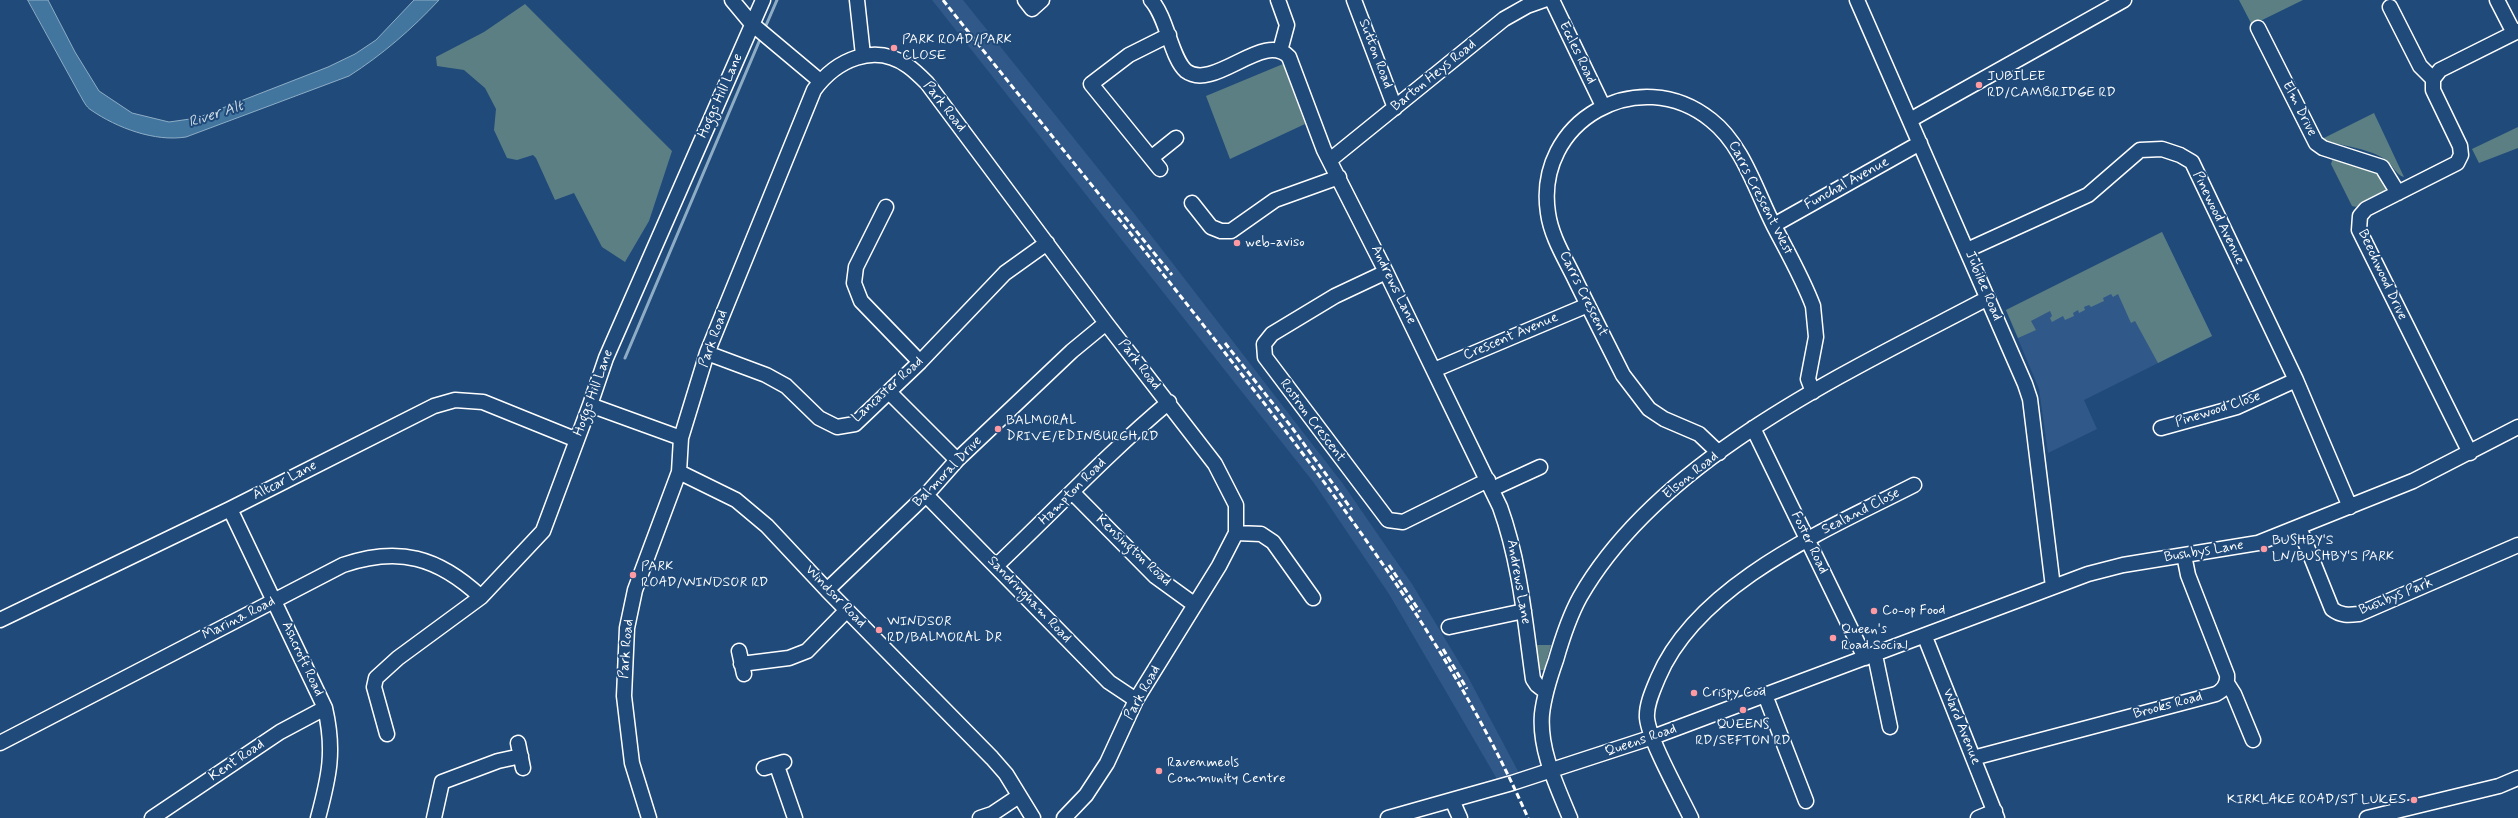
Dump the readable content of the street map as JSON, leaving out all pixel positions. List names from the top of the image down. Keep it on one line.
{"streets":{"street":["Eccles Road","Sutton Road","Barton Heys Road","Hoggs Hill Lane","Park Road","Elm Drive","Funchal Avenue","Carrs Crescent West","Pinewood Avenue","Beechwood Drive","Andrews Lane","Jubilee Road","Carrs Crescent","Crescent Avenue","Lancaster Road","Pinewood Close","Rostron Crescent","Balmoral Drive","Elson Road","Altcar Lane","Hampton Road","Sealand Close","Foster Road","Kensington Road","Bushbys Lane","Windsor Road","Bushbys Park","Sandringham Road","Marina Road","Ashcroft Road","Brooks Road","Ward Avenue","Queens Road","Kent Road"]},"crossings":[["Eccles Road","Carrs Crescent West"],["Eccles Road","Carrs Crescent"],["Sutton Road","Barton Heys Road"],["Barton Heys Road","Andrews Lane"],["Hoggs Hill Lane","Altcar Lane"],["Hoggs Hill Lane","Marina Road"],["Park Road","Lancaster Road"],["Park Road","Balmoral Drive"],["Park Road","Hampton Road"],["Park Road","Kensington Road"],["Park Road","Windsor Road"],["Park Road","Sandringham Road"],["Elm Drive","Beechwood Drive"],["Funchal Avenue","Carrs Crescent West"],["Funchal Avenue","Jubilee Road"],["Carrs Crescent West","Carrs Crescent"],["Carrs Crescent West","Elson Road"],["Pinewood Avenue","Jubilee Road"],["Pinewood Avenue","Pinewood Close"],["Pinewood Avenue","Bushbys Lane"],["Beechwood Drive","Bushbys Lane"],["Andrews Lane","Crescent Avenue"],["Andrews Lane","Rostron Crescent"],["Andrews Lane","Elson Road"],["Jubilee Road","Elson Road"],["Jubilee Road","Bushbys Lane"],["Carrs Crescent","Crescent Avenue"],["Carrs Crescent","Elson Road"],["Balmoral Drive","Windsor Road"],["Balmoral Drive","Sandringham Road"],["Elson Road","Foster Road"],["Elson Road","Queens Road"],["Altcar Lane","Ashcroft Road"],["Hampton Road","Kensington Road"],["Hampton Road","Sandringham Road"],["Sealand Close","Foster Road"],["Sealand Close","Queens Road"],["Foster Road","Queens Road"],["Bushbys Lane","Bushbys Park"],["Bushbys Lane","Ward Avenue"],["Bushbys Lane","Queens Road"],["Marina Road","Ashcroft Road"],["Ashcroft Road","Kent Road"],["Brooks Road","Ward Avenue"],["Ward Avenue","Queens Road"]],"water":["River Alt"],"places":["PARK ROAD/PARK CLOSE","JUBILEE RD/CAMBRIDGE RD","web-aviso","BALMORAL DRIVE/EDINBURGH RD","BUSHBY'S LN/BUSHBY'S PARK","PARK ROAD/WINDSOR RD","Co-op Food","WINDSOR RD/BALMORAL DR","Queen's Road Social","Crispy Cod","QUEENS RD/SEFTON RD","Ravenmeols Community Centre","KIRKLAKE ROAD/ST LUKES"]}
